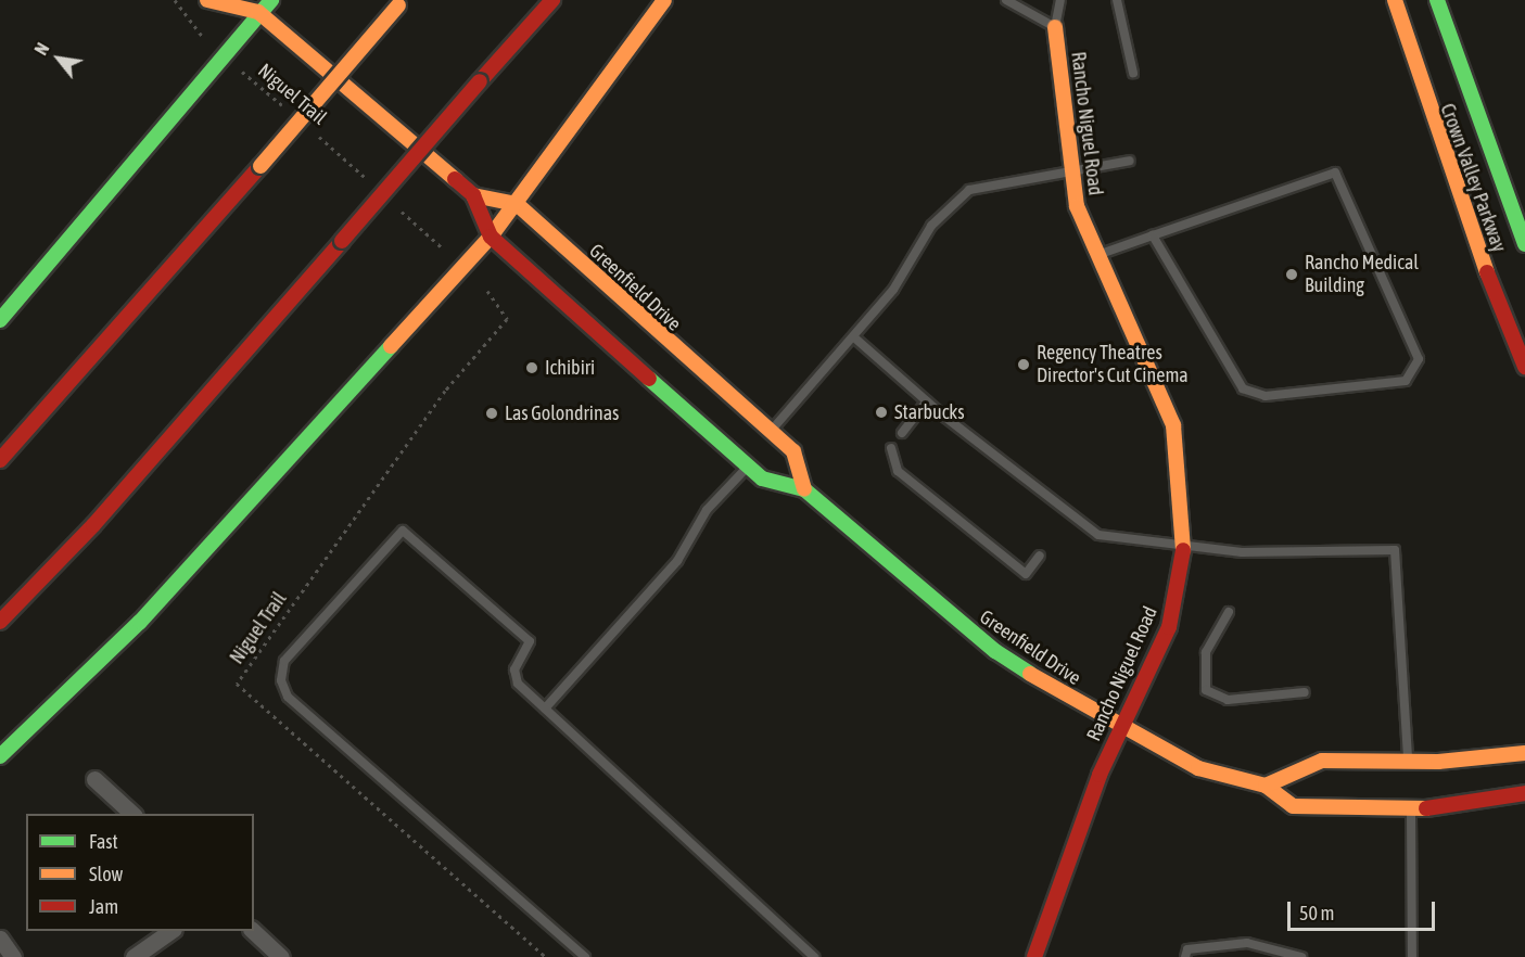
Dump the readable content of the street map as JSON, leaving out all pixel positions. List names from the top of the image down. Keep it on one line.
{"streets":{"main road":["Rancho Niguel Road","Crown Valley Parkway","Greenfield Drive"],"path":["Niguel Trail"]},"crossings":[["Rancho Niguel Road","Greenfield Drive"]],"places":["Rancho Medical Building","Regency Theatres Director's Cut Cinema","Ichibiri","Starbucks","Las Golondrinas"],"legend":["Fast","Slow","Jam"],"scale_bar":"50 m","north":"top left"}
